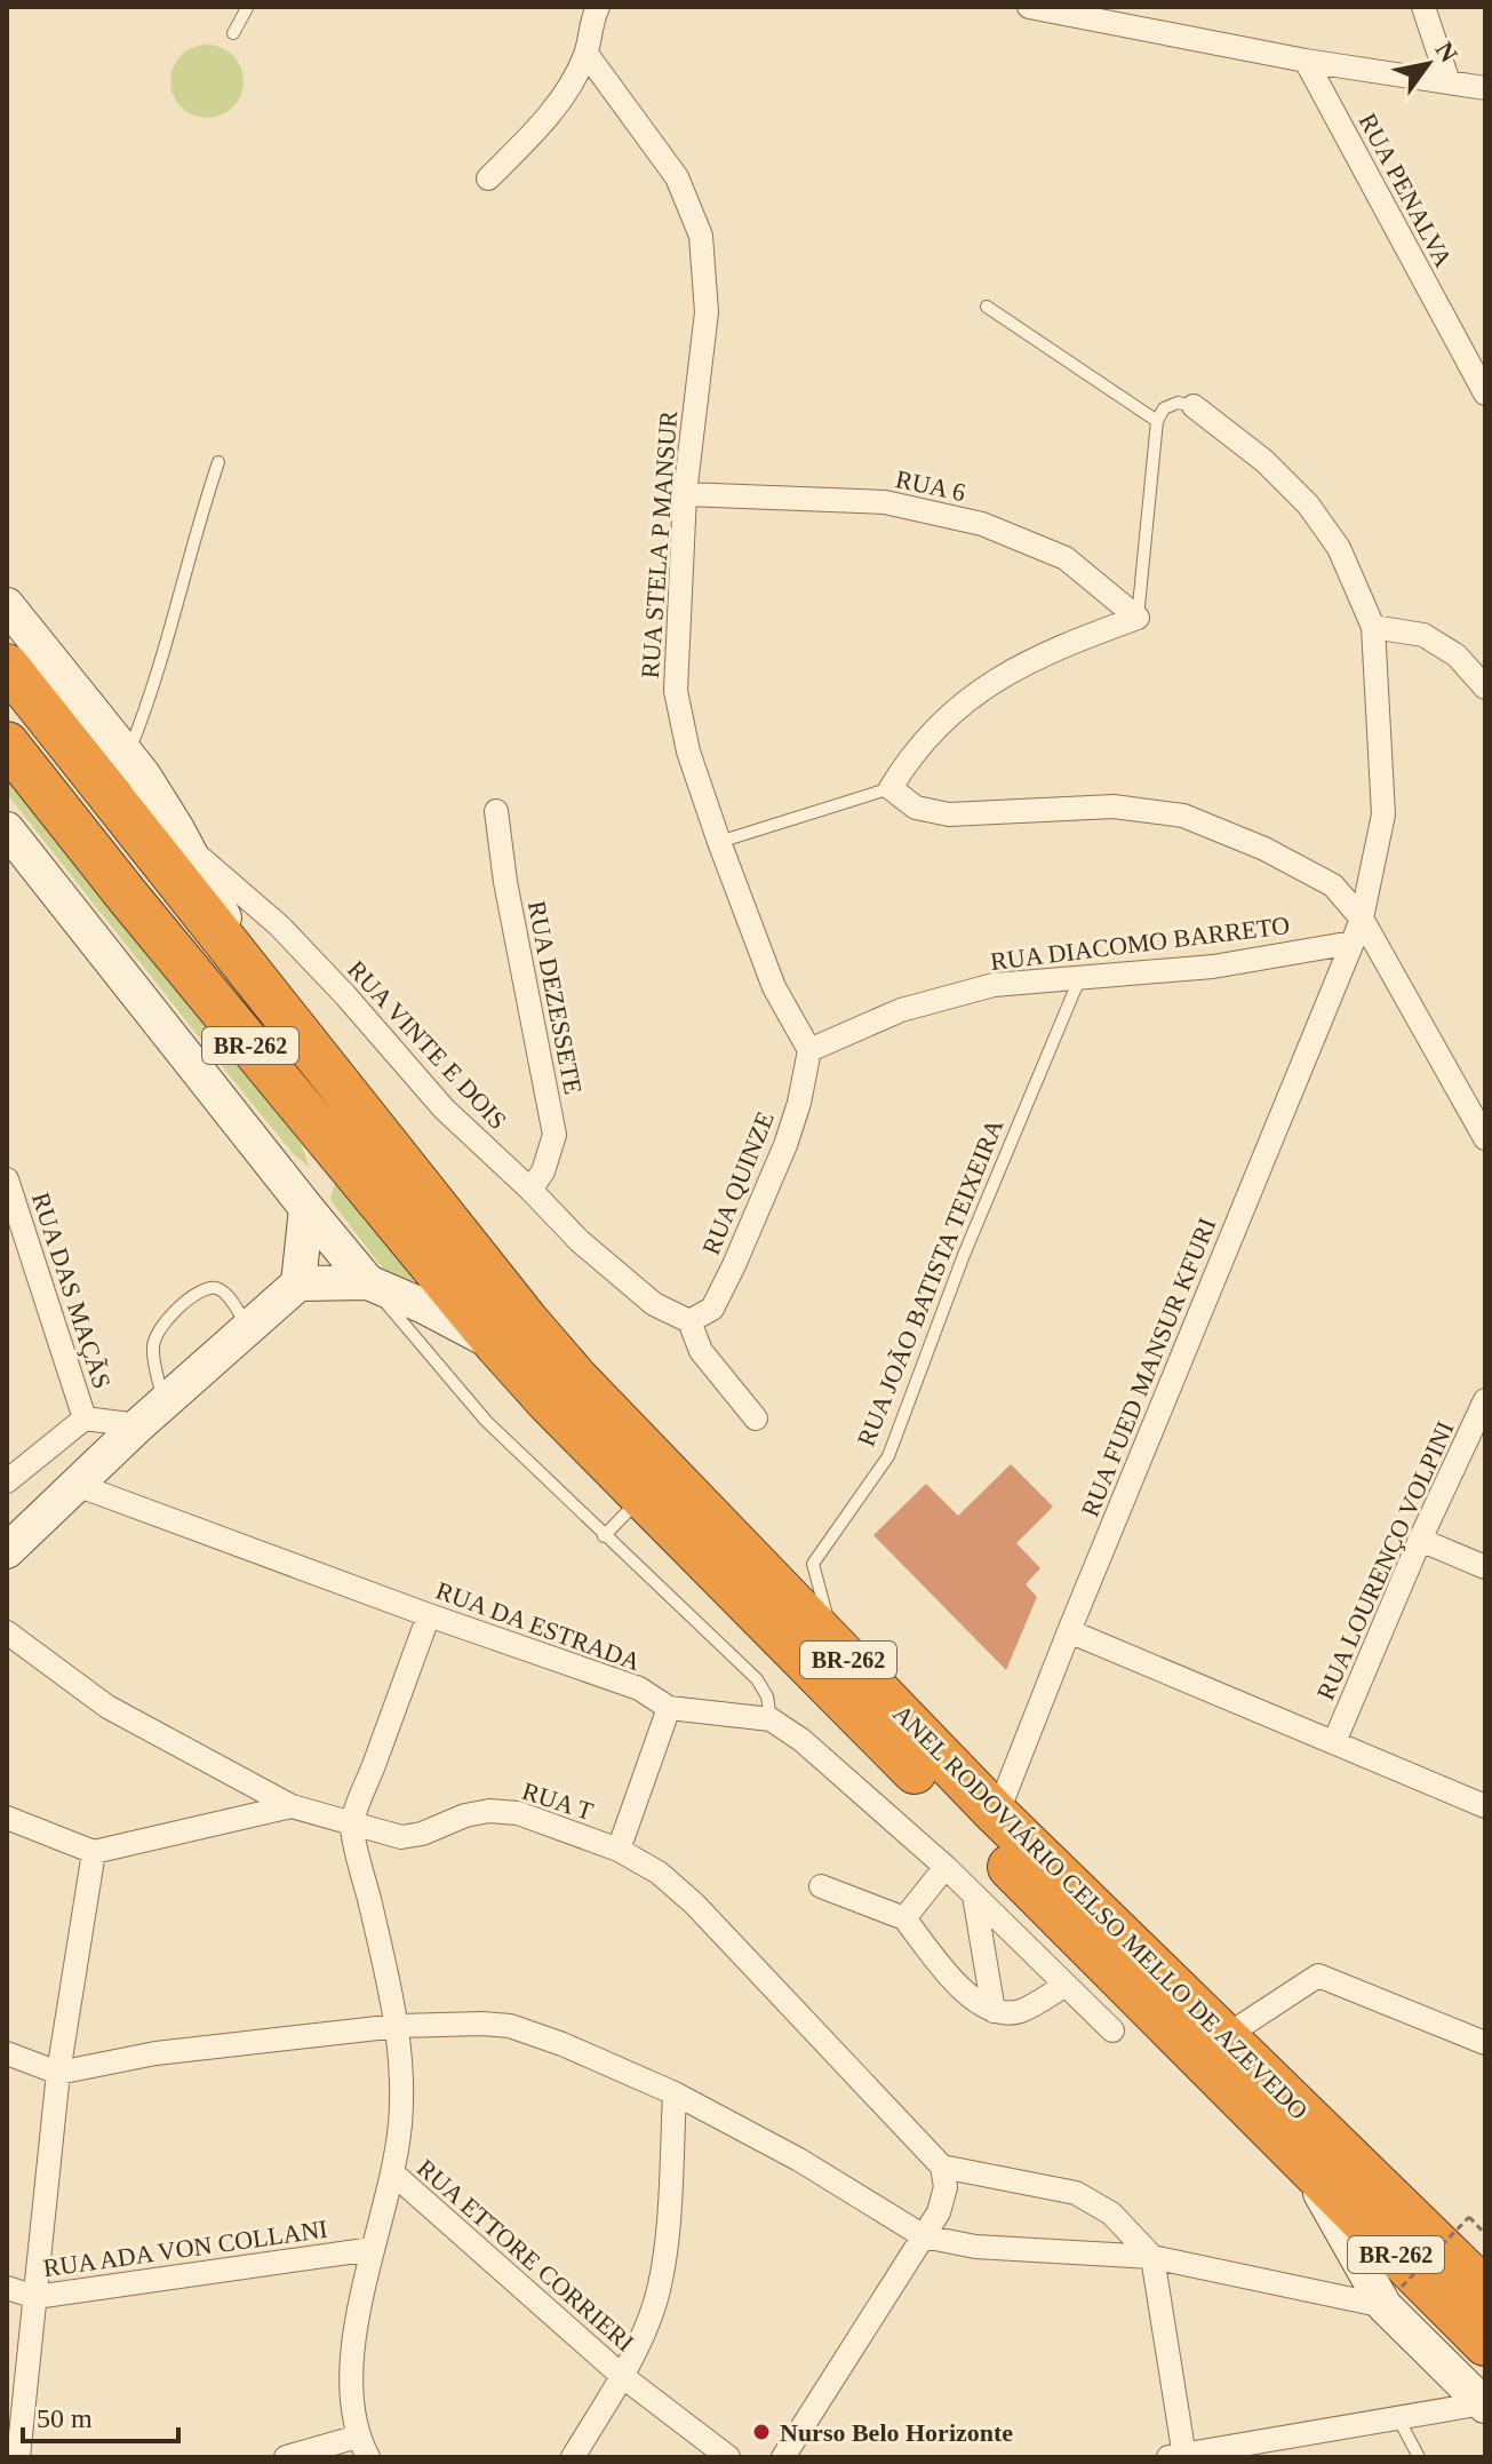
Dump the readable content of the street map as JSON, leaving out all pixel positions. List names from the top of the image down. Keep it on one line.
{"streets":{"highway":["BR-262","ANEL RODOVIÁRIO CELSO MELLO DE AZEVEDO"],"street":["RUA PENALVA","RUA 6","RUA STELA P MANSUR","RUA DIACOMO BARRETO","RUA DEZESSETE","RUA VINTE E DOIS","RUA QUINZE","RUA DAS MAÇÃS","RUA FUED MANSUR KFURI","RUA LOURENÇO VOLPINI","RUA DA ESTRADA","RUA T","RUA ADA VON COLLANI","RUA ETTORE CORRIERI"],"lane":["RUA JOÃO BATISTA TEIXEIRA"]},"crossings":[["RUA 6","RUA STELA P MANSUR"],["RUA STELA P MANSUR","RUA DIACOMO BARRETO"],["RUA STELA P MANSUR","RUA QUINZE"],["RUA DIACOMO BARRETO","RUA QUINZE"],["RUA DIACOMO BARRETO","RUA JOÃO BATISTA TEIXEIRA"],["RUA DIACOMO BARRETO","RUA FUED MANSUR KFURI"],["RUA DEZESSETE","RUA VINTE E DOIS"],["RUA VINTE E DOIS","RUA QUINZE"],["RUA VINTE E DOIS","ANEL RODOVIÁRIO CELSO MELLO DE AZEVEDO"],["RUA JOÃO BATISTA TEIXEIRA","ANEL RODOVIÁRIO CELSO MELLO DE AZEVEDO"],["RUA FUED MANSUR KFURI","ANEL RODOVIÁRIO CELSO MELLO DE AZEVEDO"]],"places":["Nurso Belo Horizonte"],"scale_bar":"50 m","north":"top right"}
